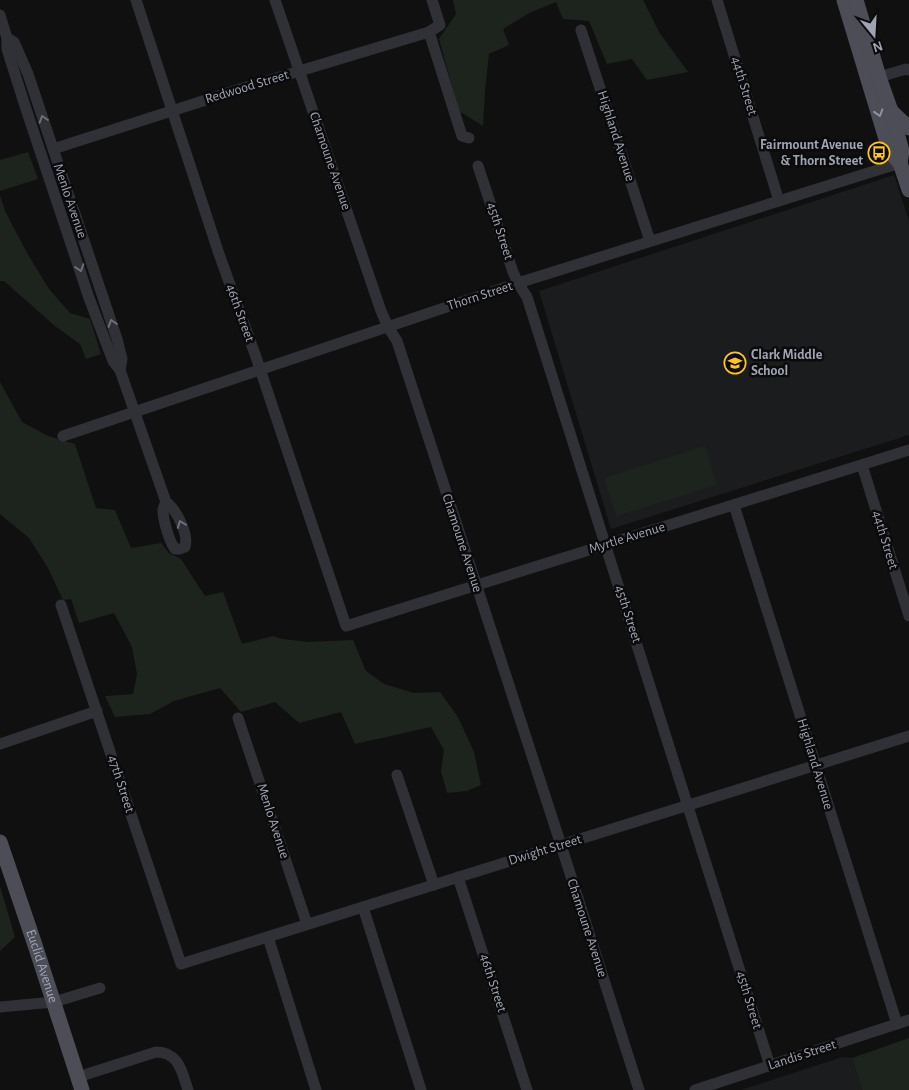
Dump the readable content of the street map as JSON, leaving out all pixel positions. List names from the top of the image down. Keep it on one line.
{"streets":{"main road":["Euclid Avenue"],"street":["44th Street","Redwood Street","Highland Avenue","Chamoune Avenue","Menlo Avenue","45th Street","Thorn Street","46th Street","Myrtle Avenue","47th Street","Dwight Street","Landis Street"]},"crossings":[["44th Street","Thorn Street"],["44th Street","Myrtle Avenue"],["Redwood Street","Chamoune Avenue"],["Redwood Street","Menlo Avenue"],["Redwood Street","46th Street"],["Highland Avenue","Thorn Street"],["Highland Avenue","Myrtle Avenue"],["Highland Avenue","Dwight Street"],["Highland Avenue","Landis Street"],["Chamoune Avenue","Thorn Street"],["Chamoune Avenue","Myrtle Avenue"],["Chamoune Avenue","Dwight Street"],["Menlo Avenue","Thorn Street"],["Menlo Avenue","Dwight Street"],["45th Street","Thorn Street"],["45th Street","Myrtle Avenue"],["45th Street","Dwight Street"],["45th Street","Landis Street"],["Thorn Street","46th Street"],["46th Street","Myrtle Avenue"],["46th Street","Dwight Street"],["47th Street","Dwight Street"]],"places":{"bus stop":["Fairmount Avenue & Thorn Street"],"school or university":["Clark Middle School"]},"north":"bottom"}
